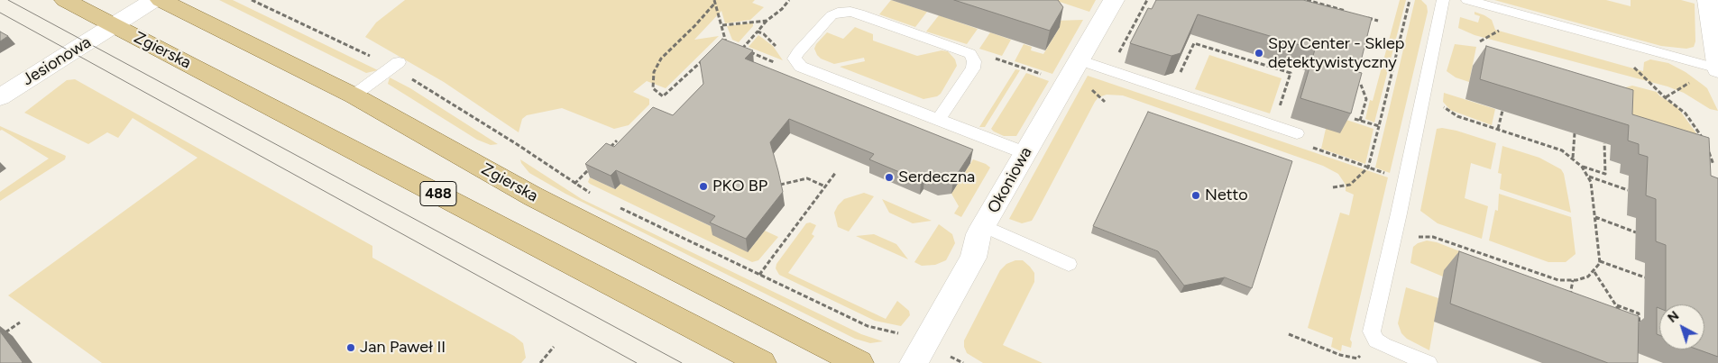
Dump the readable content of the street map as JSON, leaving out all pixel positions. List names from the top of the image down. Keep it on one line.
{"streets":{"main road":["Zgierska","488"],"street":["Jesionowa","Okoniowa"]},"crossings":[["Zgierska","Jesionowa"]],"places":["Spy Center - Sklep detektywistyczny","Serdeczna","PKO BP","Netto","Jan Paweł II"],"north":"top left"}
